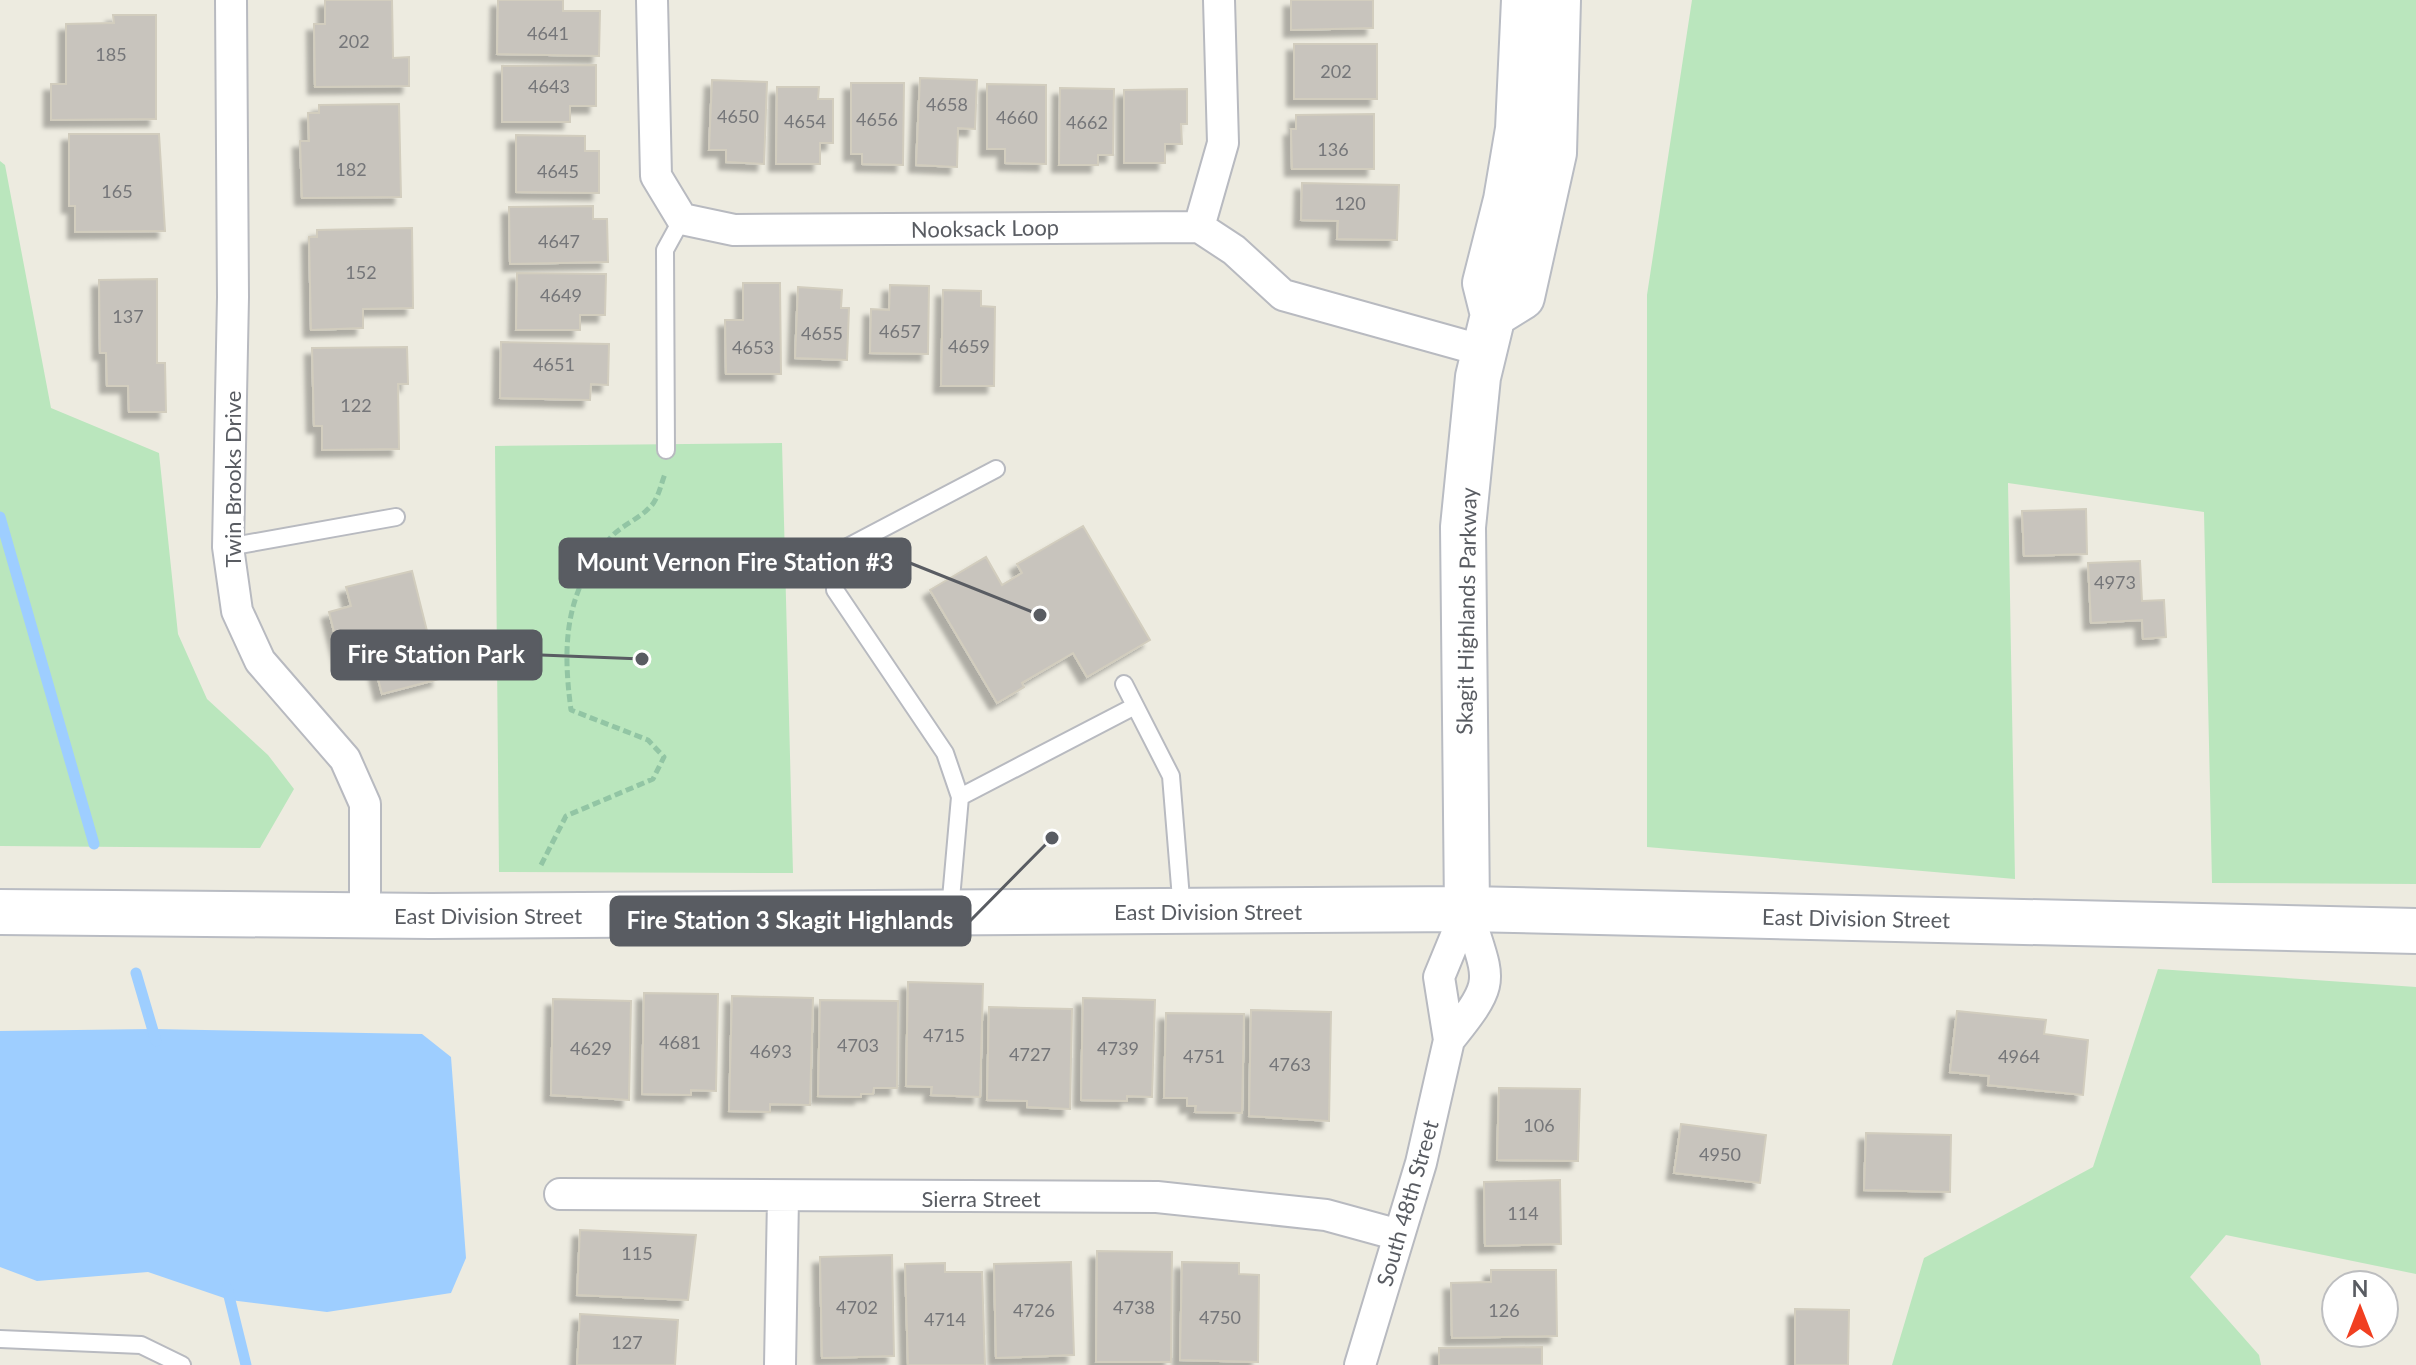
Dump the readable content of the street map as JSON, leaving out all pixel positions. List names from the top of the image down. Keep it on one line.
{"streets":{"street":["Nooksack Loop","Twin Brooks Drive","Skagit Highlands Parkway","East Division Street","Sierra Street","South 48th Street"]},"crossings":[["Twin Brooks Drive","East Division Street"],["Skagit Highlands Parkway","East Division Street"],["Skagit Highlands Parkway","South 48th Street"],["East Division Street","South 48th Street"],["Sierra Street","South 48th Street"]],"places":["Mount Vernon Fire Station #3","Fire Station Park","Fire Station 3 Skagit Highlands"],"house_numbers":["4641","202","185","202","4643","4658","4650","4660","4656","4654","4662","136","182","4645","165","120","4647","152","4649","137","4657","4655","4659","4653","4651","122","4973","4715","4681","4703","4629","4739","4693","4727","4751","4964","4763","106","4950","114","115","4702","4738","4726","126","4750","4714","127"],"north":"top"}
